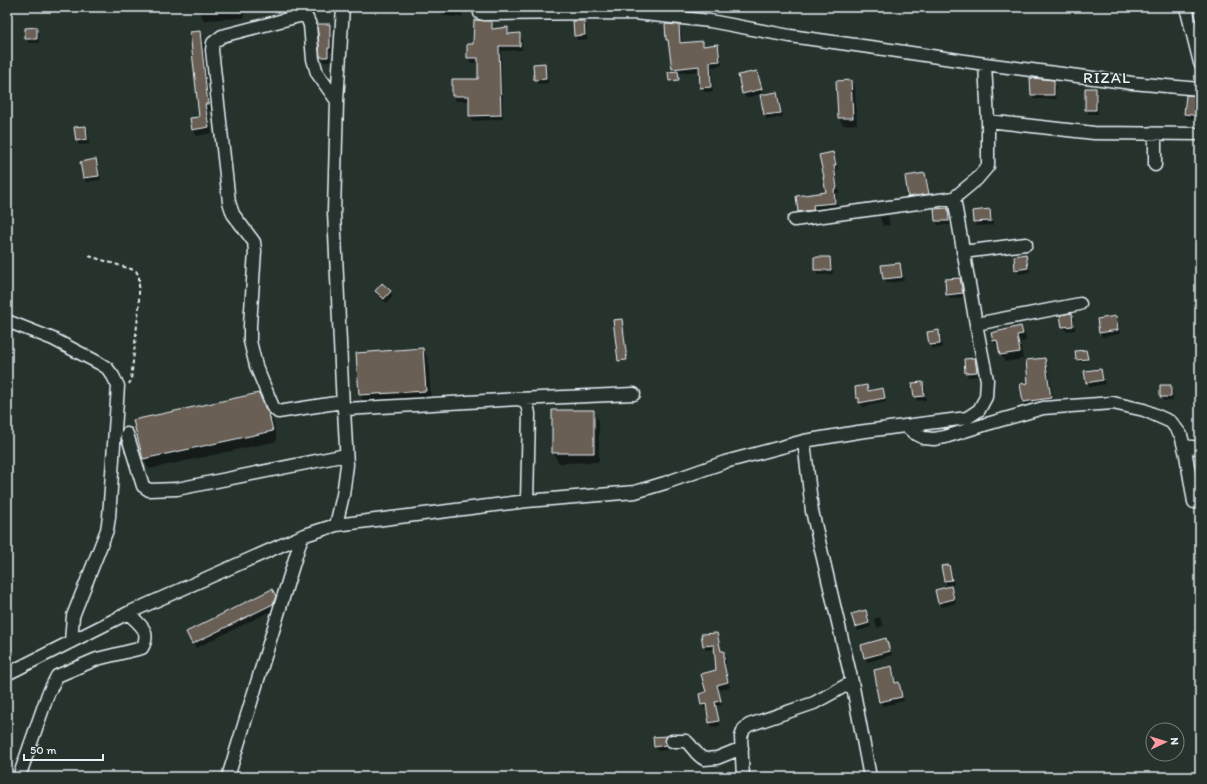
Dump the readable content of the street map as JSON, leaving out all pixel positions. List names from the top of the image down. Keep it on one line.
{"districts":["RIZAL"],"scale_bar":"50 m","north":"right"}
